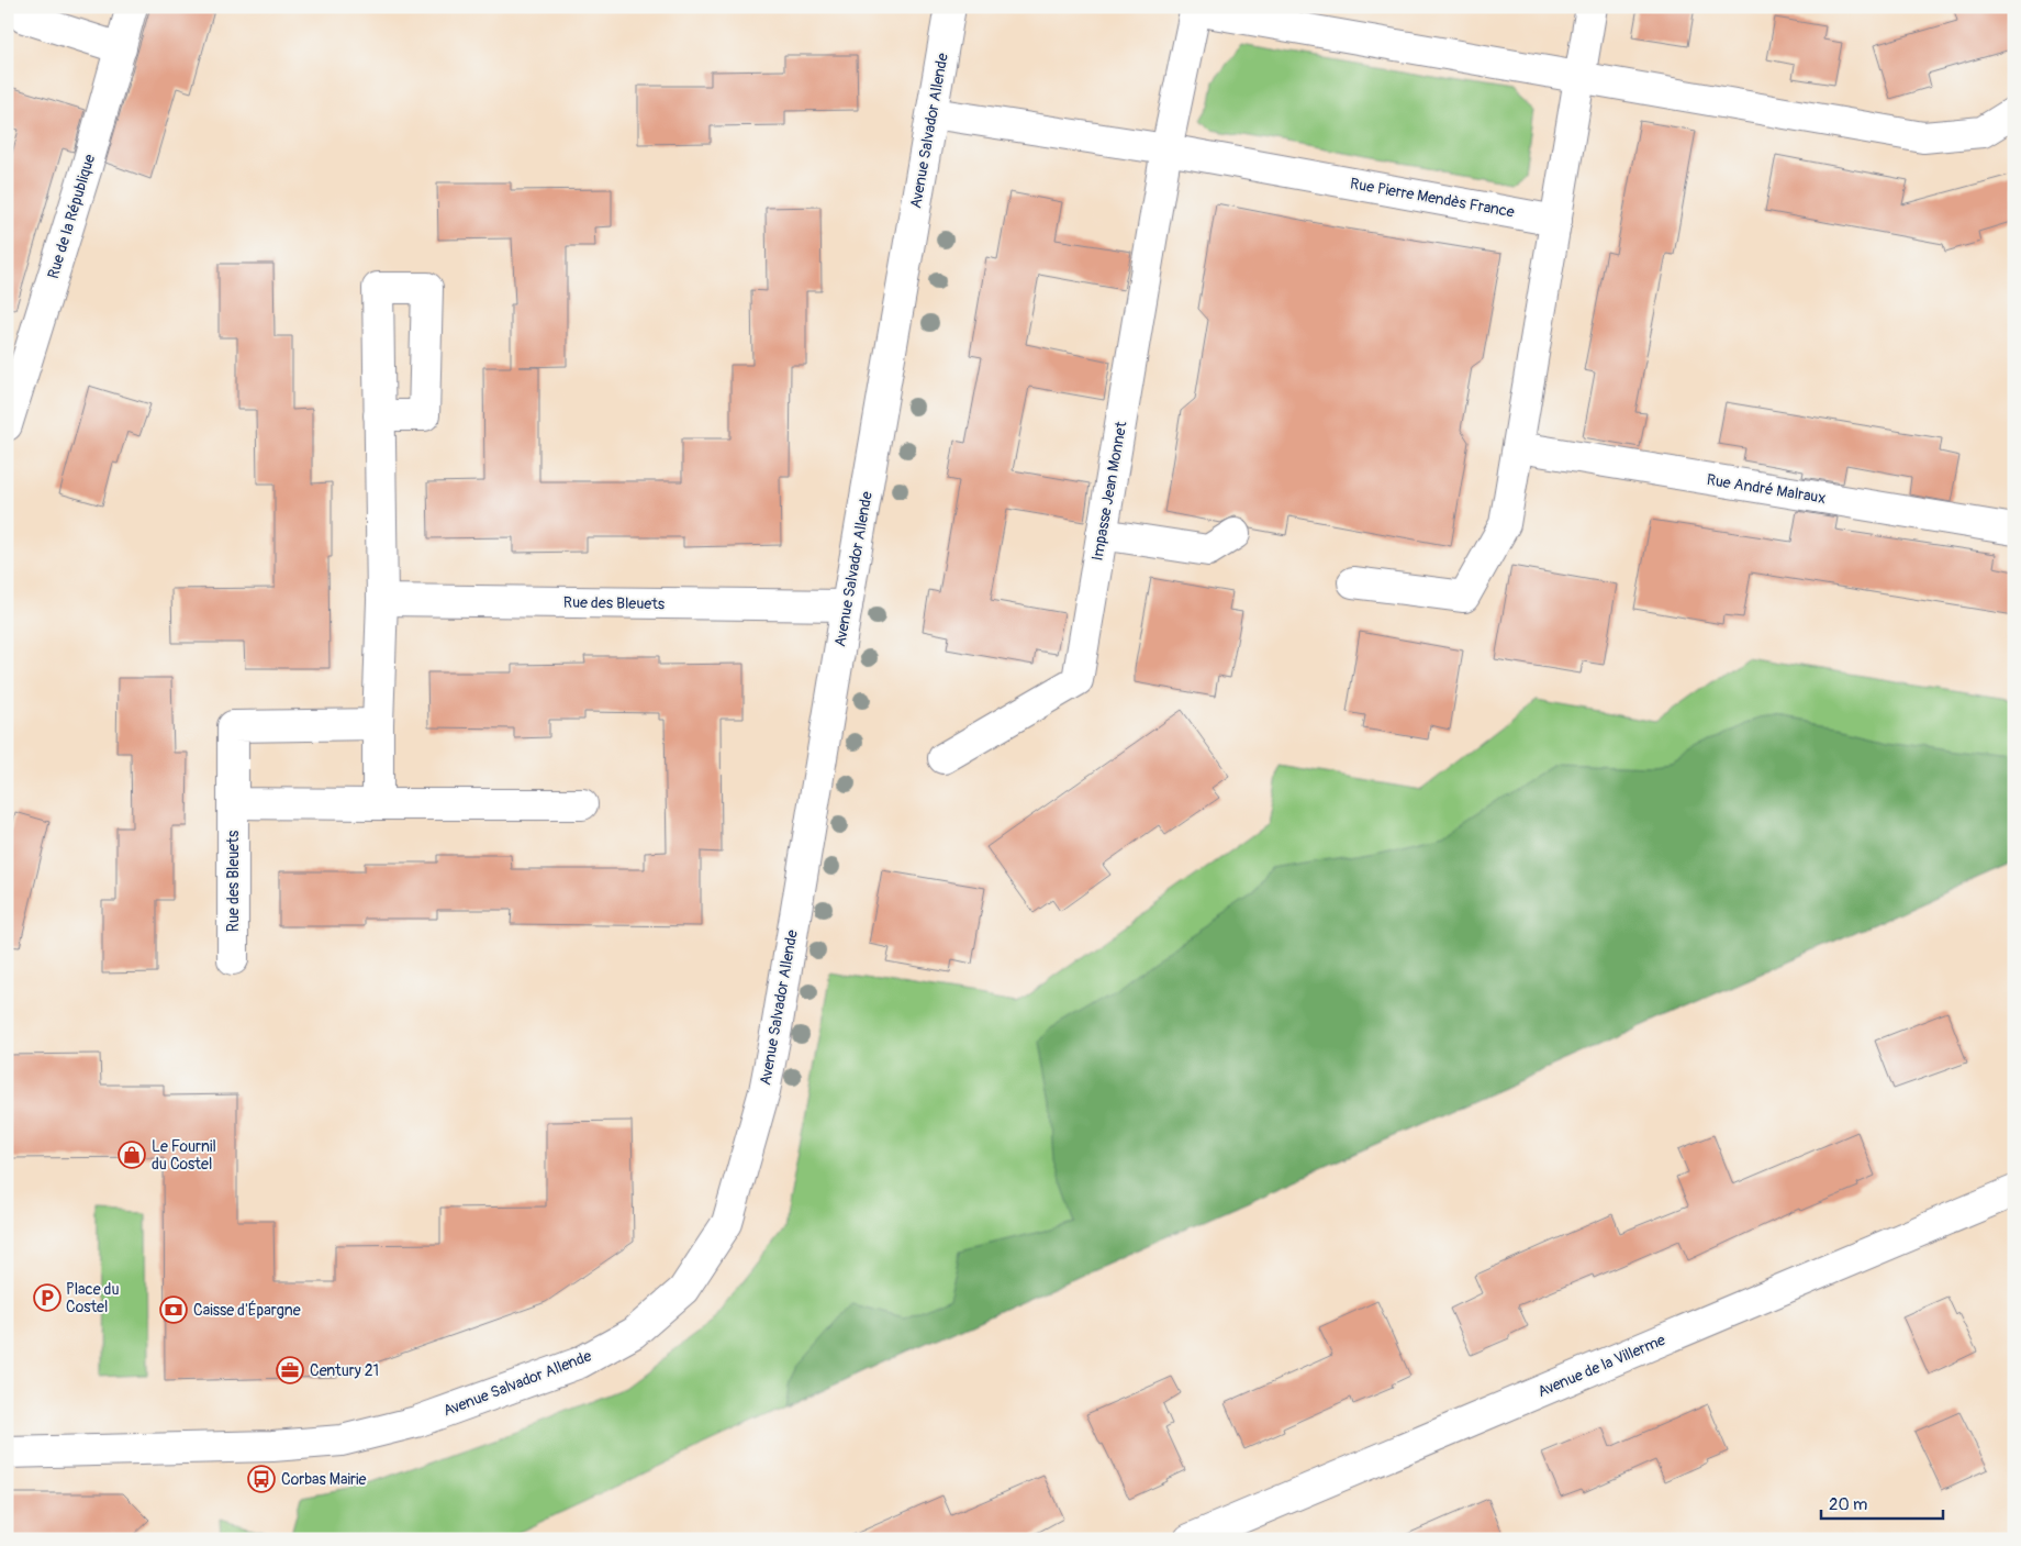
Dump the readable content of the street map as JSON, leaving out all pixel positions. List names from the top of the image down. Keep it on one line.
{"streets":{"street":["Avenue Salvador Allende","Rue Pierre Mendès France","Rue de la République","Rue André Malraux","Impasse Jean Monnet","Rue des Bleuets","Avenue de la Villerme"]},"crossings":[["Avenue Salvador Allende","Rue Pierre Mendès France"],["Avenue Salvador Allende","Rue des Bleuets"],["Rue Pierre Mendès France","Impasse Jean Monnet"]],"places":{"shop":["Le Fournil du Costel"],"parking":["Place du Costel"],"bank":["Caisse d'Épargne"],"office":["Century 21"],"bus stop":["Corbas Mairie"]},"scale_bar":"20 m"}
